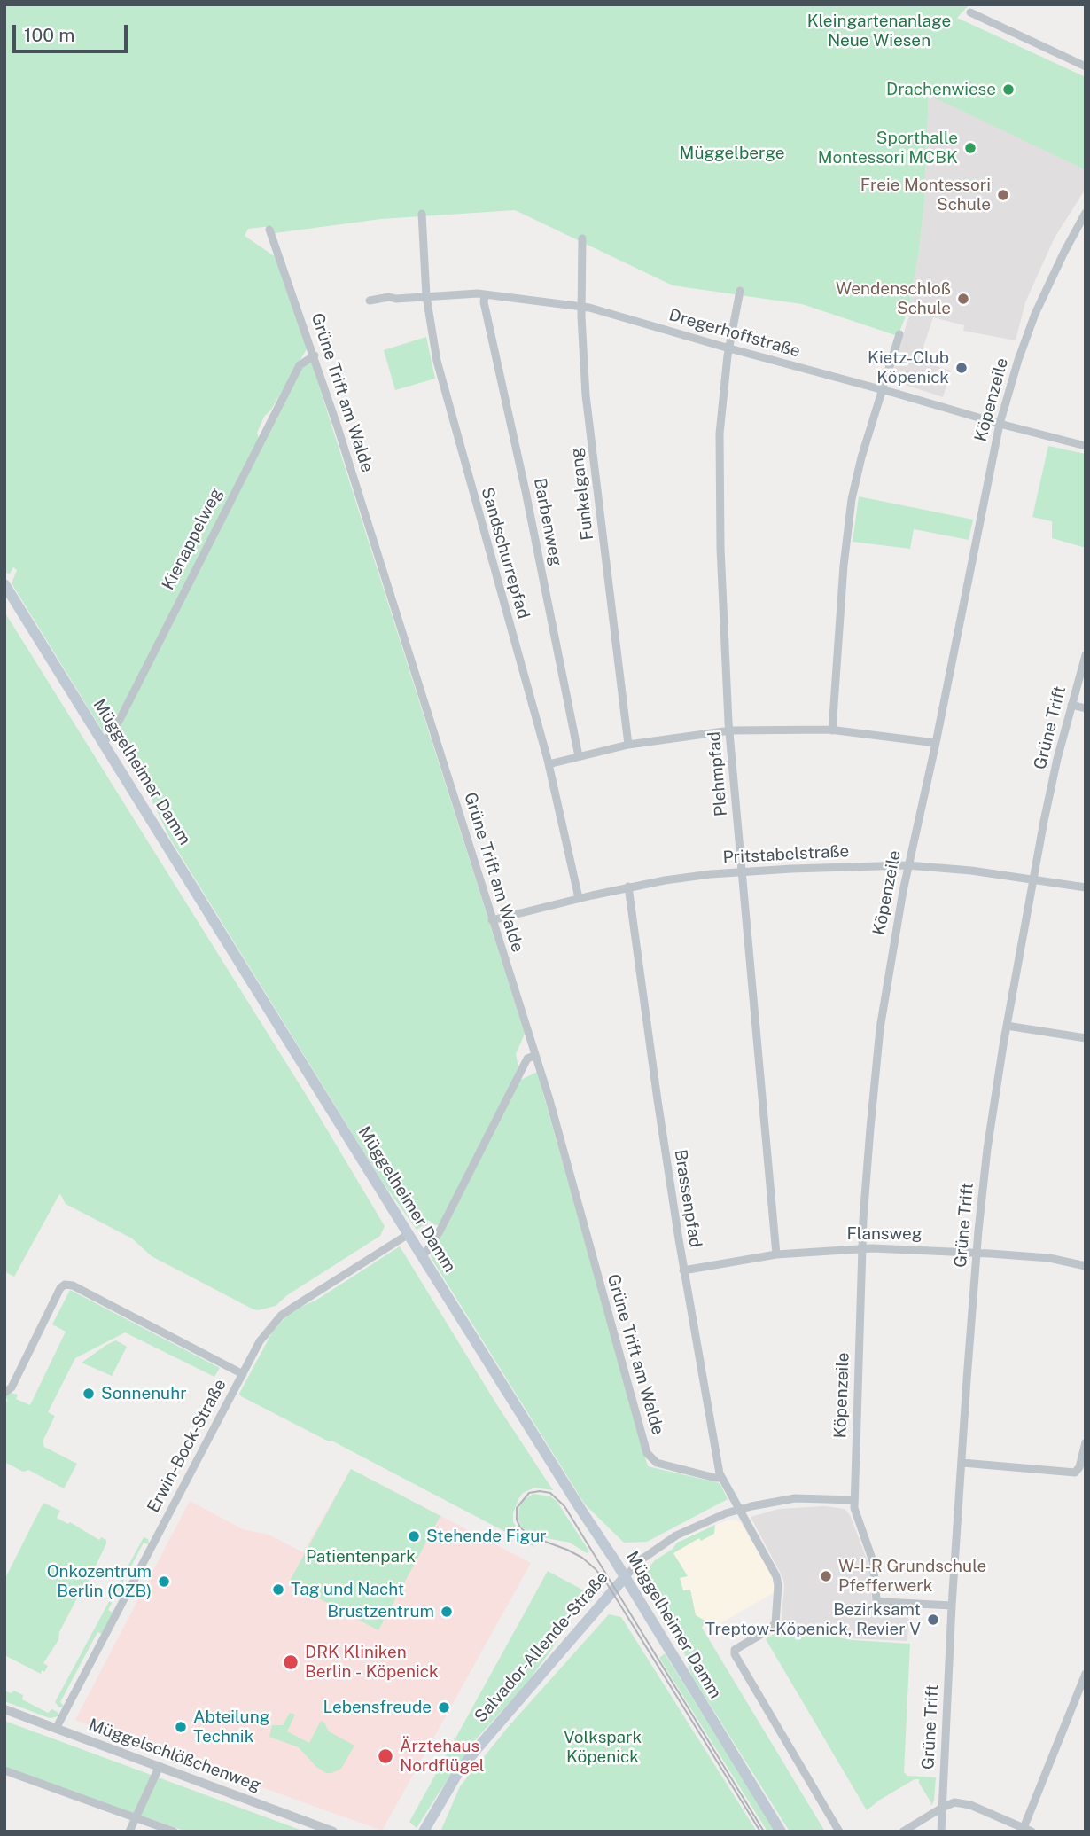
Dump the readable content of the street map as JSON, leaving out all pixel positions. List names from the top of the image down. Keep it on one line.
{"streets":{"main road":["Müggelheimer Damm","Salvador-Allende-Straße"],"street":["Dregerhoffstraße","Grüne Trift am Walde","Köpenzeile","Funkelgang","Barbenweg","Kienappelweg","Sandschurrepfad","Grüne Trift","Plehmpfad","Pritstabelstraße","Brassenpfad","Flansweg","Erwin-Bock-Straße","Müggelschlößchenweg"]},"crossings":[["Dregerhoffstraße","Köpenzeile"],["Dregerhoffstraße","Funkelgang"],["Dregerhoffstraße","Barbenweg"],["Dregerhoffstraße","Sandschurrepfad"],["Dregerhoffstraße","Plehmpfad"],["Grüne Trift am Walde","Kienappelweg"],["Grüne Trift am Walde","Pritstabelstraße"],["Grüne Trift am Walde","Brassenpfad"],["Köpenzeile","Grüne Trift"],["Köpenzeile","Pritstabelstraße"],["Köpenzeile","Flansweg"],["Kienappelweg","Müggelheimer Damm"],["Sandschurrepfad","Pritstabelstraße"],["Grüne Trift","Pritstabelstraße"],["Grüne Trift","Flansweg"],["Müggelheimer Damm","Erwin-Bock-Straße"],["Müggelheimer Damm","Salvador-Allende-Straße"],["Plehmpfad","Pritstabelstraße"],["Plehmpfad","Flansweg"],["Pritstabelstraße","Brassenpfad"],["Brassenpfad","Flansweg"],["Erwin-Bock-Straße","Müggelschlößchenweg"]],"parks":["Kleingartenanlage Neue Wiesen","Müggelberge","Patientenpark","Volkspark Köpenick"],"places":["Drachenwiese","Sporthalle Montessori MCBK","Freie Montessori Schule","Wendenschloß Schule","Kietz-Club Köpenick","Sonnenuhr","Stehende Figur","W-I-R Grundschule Pfefferwerk","Onkozentrum Berlin (OZB)","Tag und Nacht","Brustzentrum","Bezirksamt Treptow-Köpenick, Revier V","DRK Kliniken Berlin - Köpenick","Lebensfreude","Abteilung Technik","Ärztehaus Nordflügel"],"scale_bar":"100 m"}
